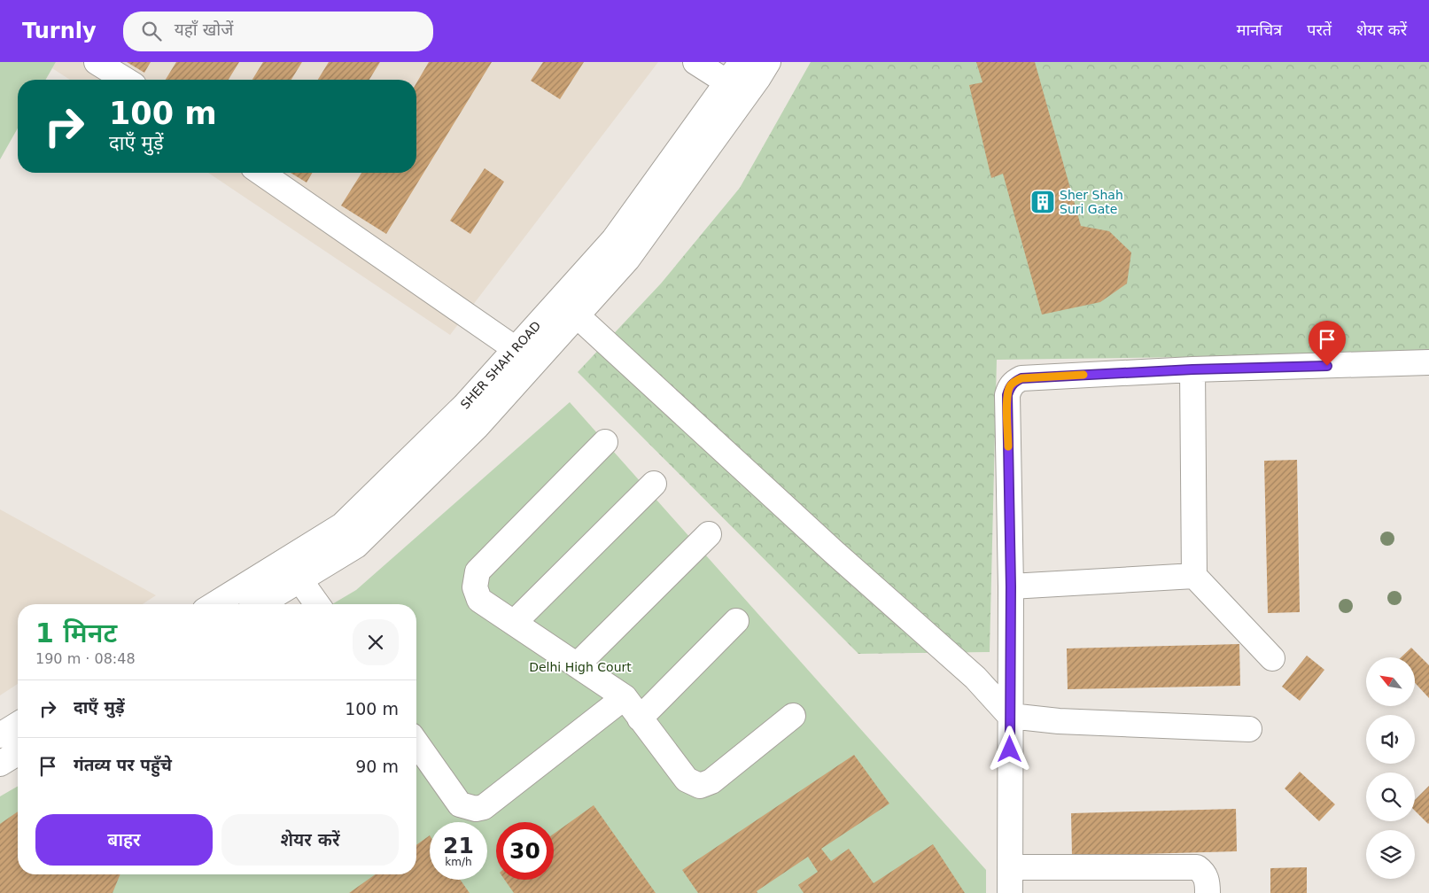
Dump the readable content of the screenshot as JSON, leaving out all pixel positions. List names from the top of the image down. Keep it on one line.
{"streets":{"street":["SHER SHAH ROAD"]},"parks":["Delhi High Court"],"places":{"building":["Sher Shah Suri Gate"]},"north":"top left","page":{"header":"Turnly","search":"यहाँ खोजें","nav":["मानचित्र","परतें","शेयर करें"],"turn":["100 m","दाएँ मुड़ें"],"heading":["1 मिनट","190 m · 08:48"],"list":[{"name":"दाएँ मुड़ें","value":"100 m"},{"name":"गंतव्य पर पहुँचे","value":"90 m"}],"buttons":["बाहर","शेयर करें"],"speed":"21 km/h","limit":"30"}}
